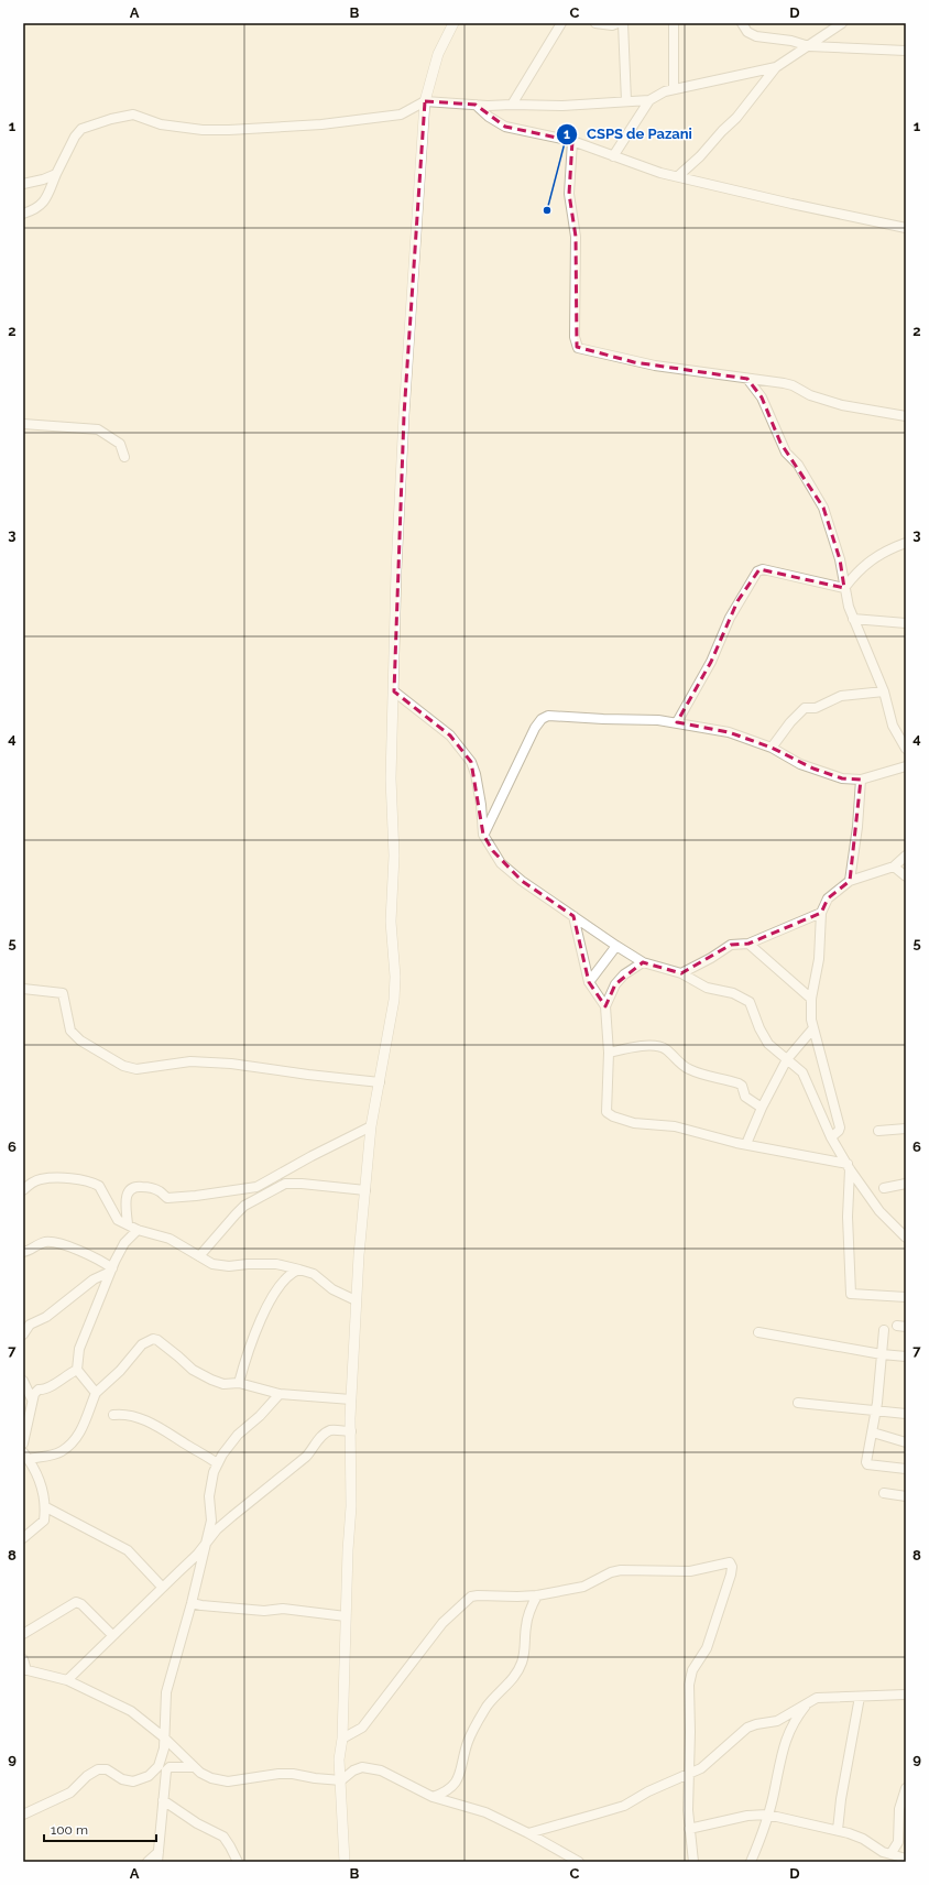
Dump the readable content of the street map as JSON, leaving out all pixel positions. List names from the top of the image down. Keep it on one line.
{"places":["CSPS de Pazani"],"scale_bar":"100 m","grid":{"columns":["A","B","C","D"],"rows":["1","2","3","4","5","6","7","8","9"]}}
